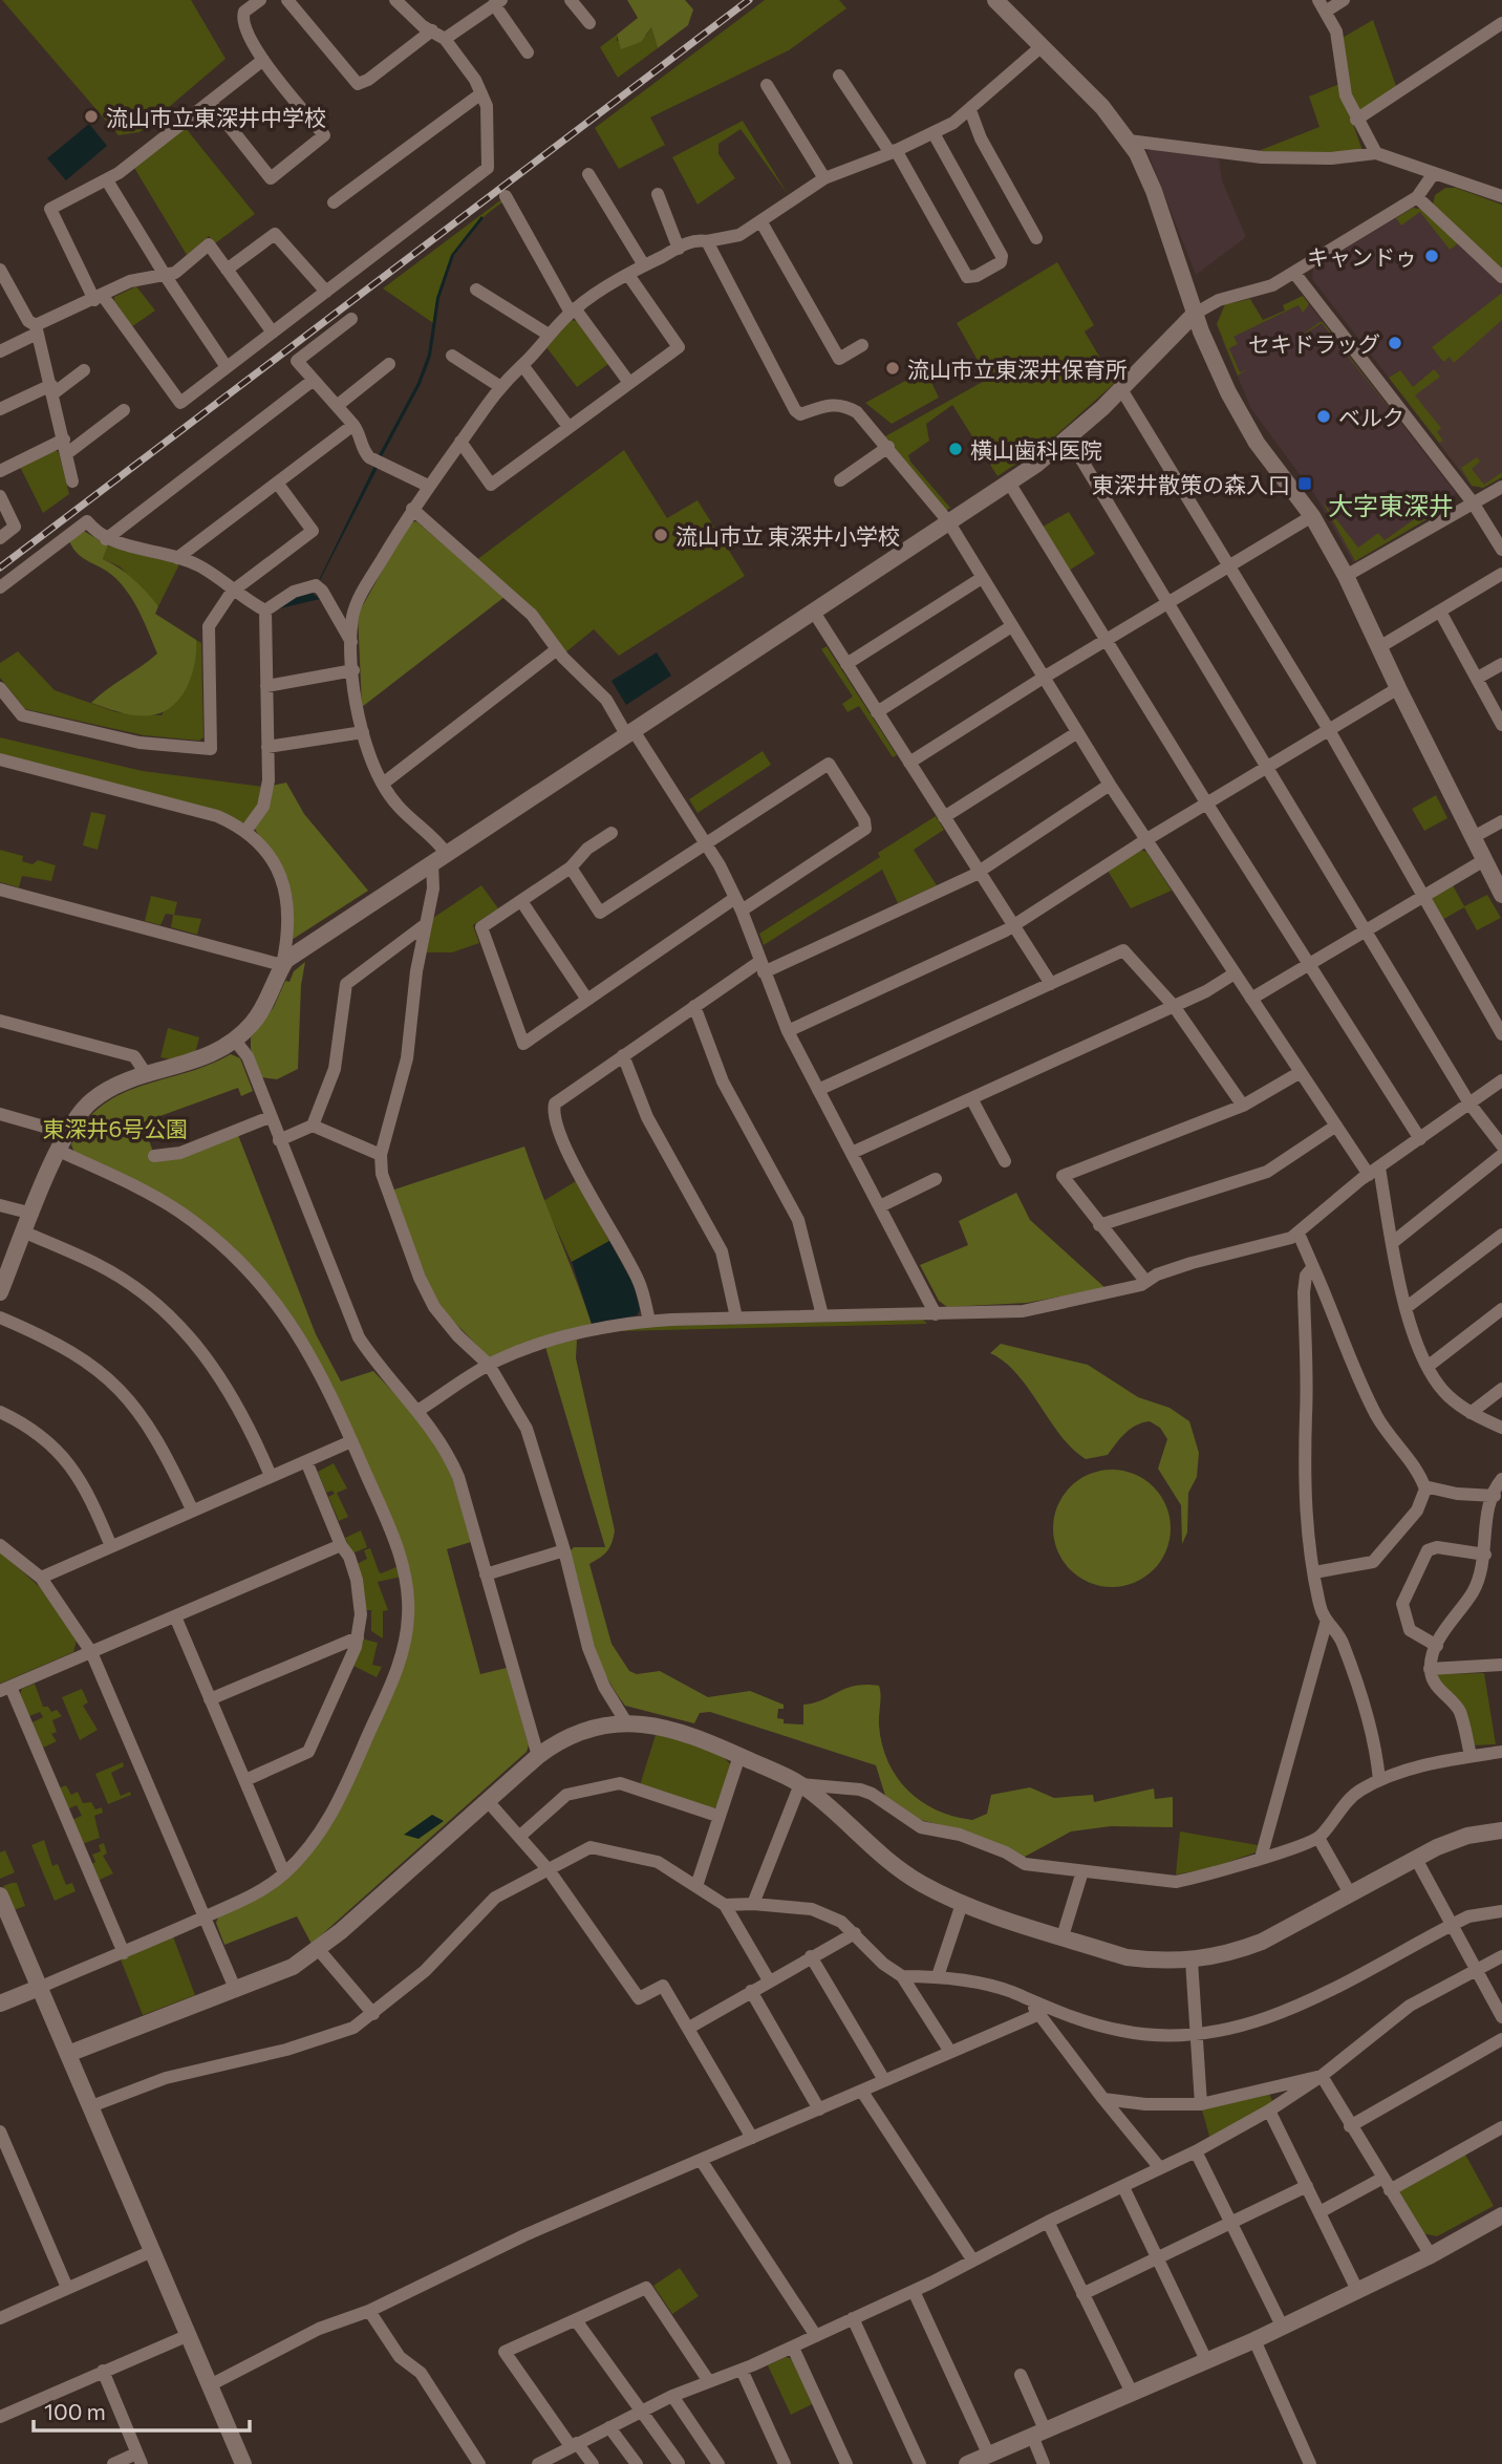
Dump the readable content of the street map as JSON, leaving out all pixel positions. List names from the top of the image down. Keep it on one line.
{"districts":["大字東深井"],"parks":["東深井6号公園"],"places":{"other":["流山市立東深井中学校","キャンドゥ","セキドラッグ","流山市立東深井保育所","ベルク","横山歯科医院","流山市立 東深井小学校"],"transit":["東深井散策の森入口"]},"scale_bar":"100 m"}
